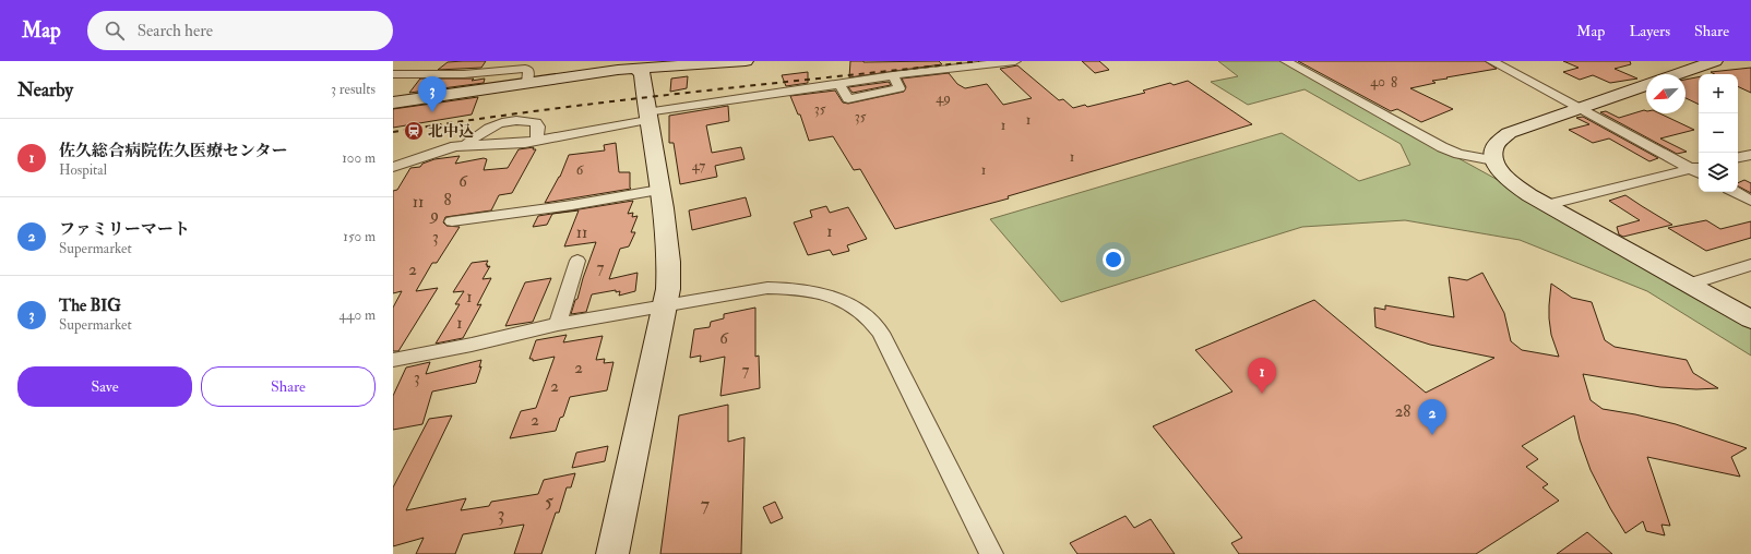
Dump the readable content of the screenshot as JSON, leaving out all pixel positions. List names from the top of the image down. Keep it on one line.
{"places":{"station":["北中込"]},"house_numbers":["40","8","49","35","35","1","1","1","47","6","1","6","8","11","9","1","11","3","7","2","1","1","6","2","7","3","2","28","2","5","7","3"],"north":"bottom left","page":{"header":"Map","search":"Search here","nav":["Map","Layers","Share"],"heading":["Nearby","3 results"],"map_buttons":["+","−"],"pins":["3","1","2"],"list":[{"mark":"1","name":"佐久総合病院佐久医療センター","note":"Hospital","value":"100 m"},{"mark":"2","name":"ファミリーマート","note":"Supermarket","value":"150 m"},{"mark":"3","name":"The BIG","note":"Supermarket","value":"440 m"}],"buttons":["Save","Share"]}}
